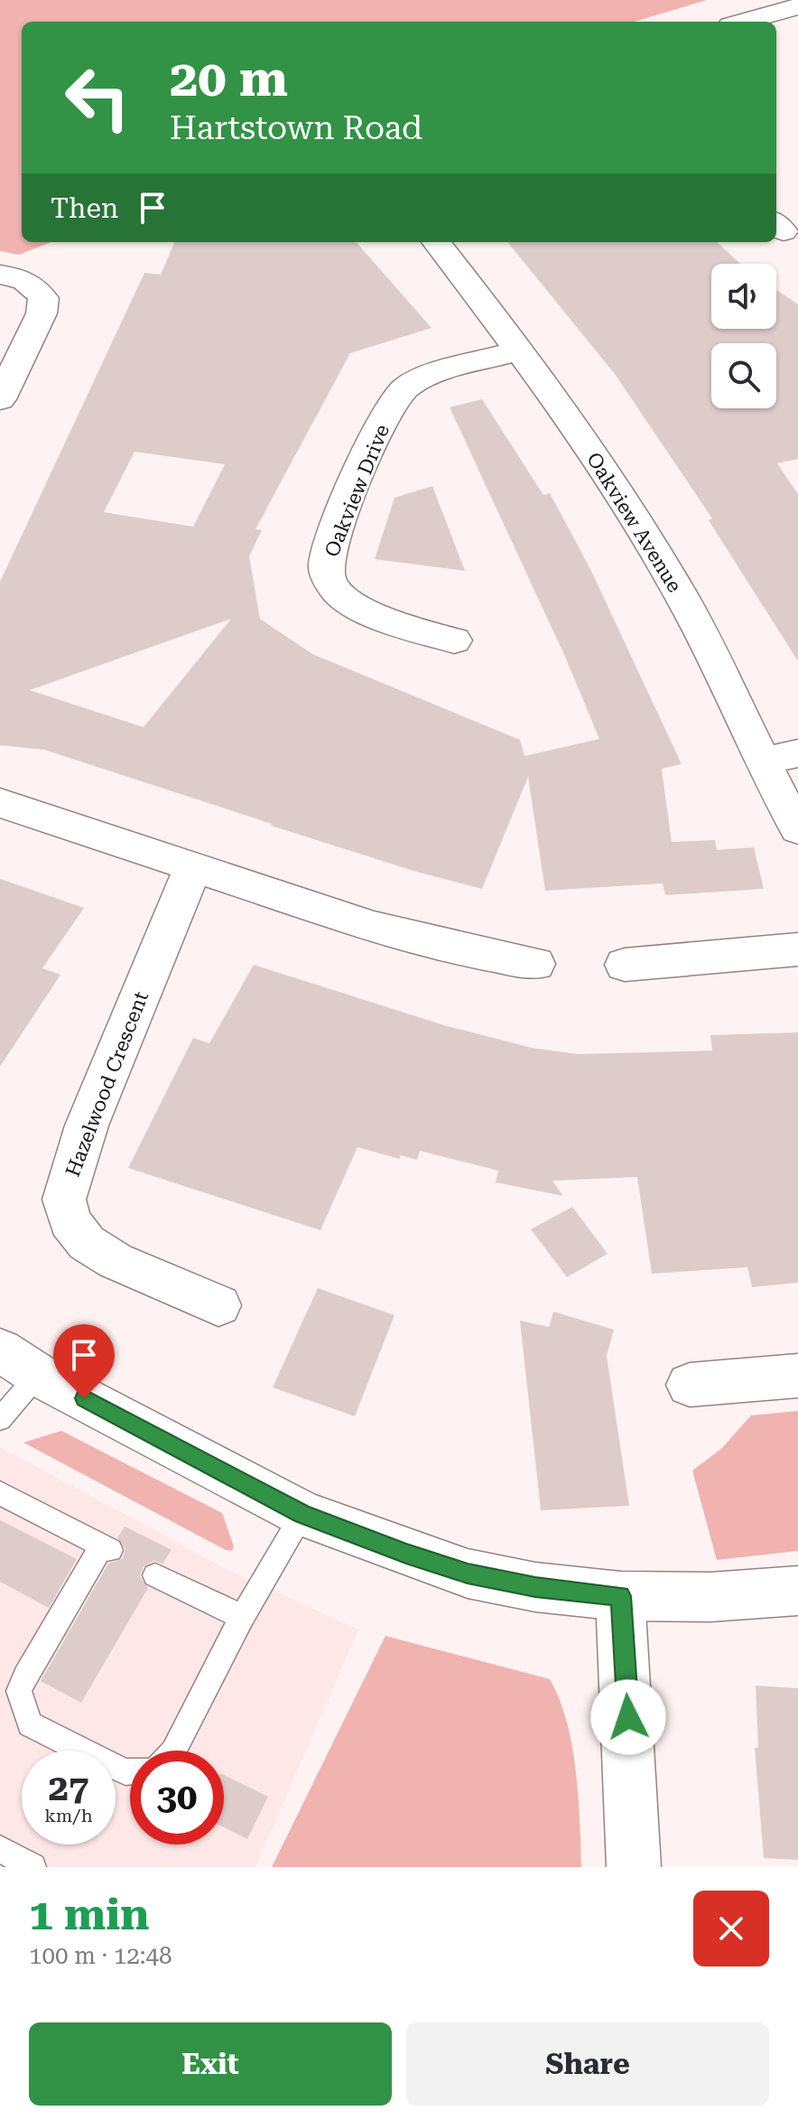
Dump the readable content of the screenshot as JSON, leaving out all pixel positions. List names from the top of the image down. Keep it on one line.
{"streets":{"street":["Oakview Drive","Oakview Avenue","Hazelwood Crescent"]},"crossings":[["Oakview Drive","Oakview Avenue"]],"page":{"turn":["20 m","Hartstown Road"],"then":"Then","speed":"27 km/h","limit":"30","heading":["1 min","100 m · 12:48"],"buttons":["Exit","Share"]}}
